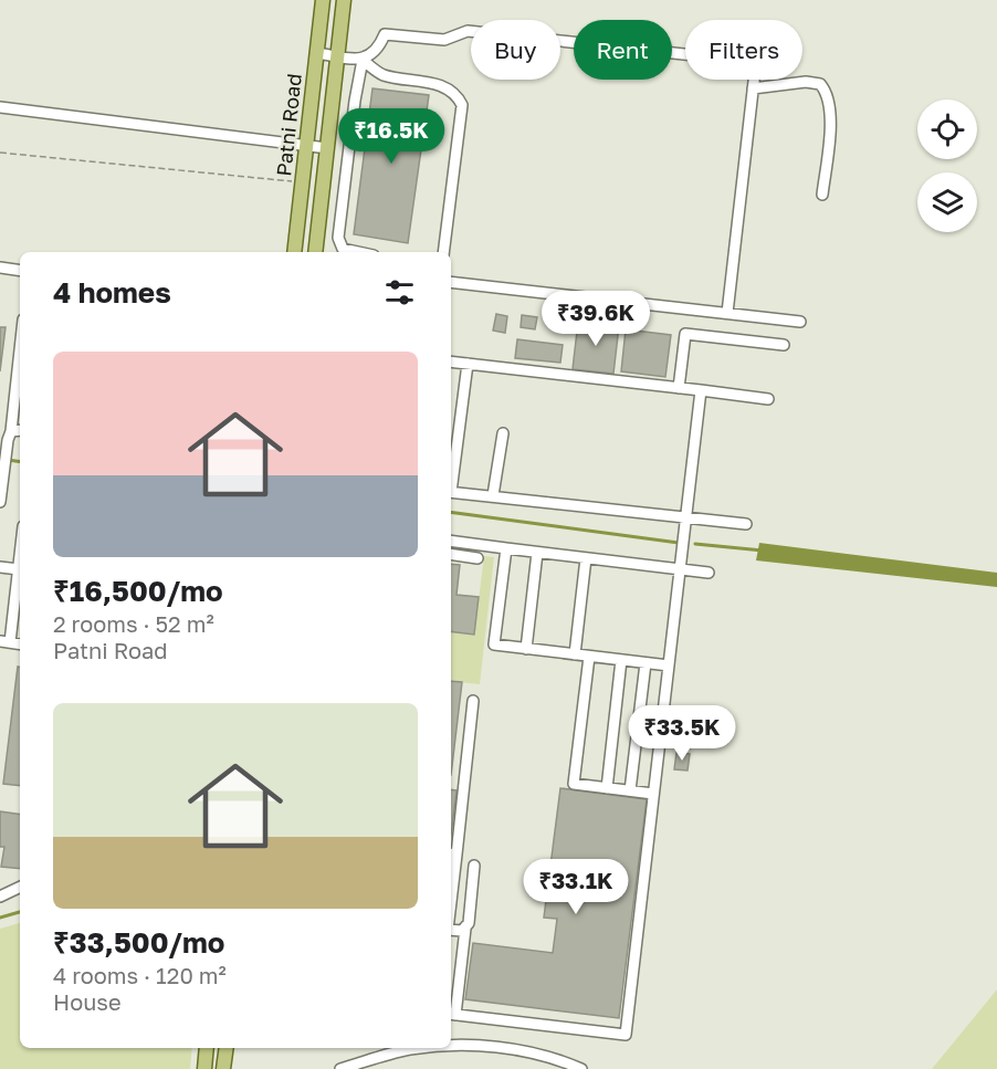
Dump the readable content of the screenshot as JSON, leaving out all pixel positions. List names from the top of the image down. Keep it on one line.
{"streets":{"main road":["Patni Road"]},"page":{"chip":["Buy","Rent","Filters"],"price":["₹16.5K","₹39.6K","₹33.5K","₹33.1K"],"heading":"4 homes","list":[{"name":"₹16,500/mo","note":"2 rooms · 52 m² · Patni Road"},{"name":"₹33,500/mo","note":"4 rooms · 120 m² · House"}]}}
